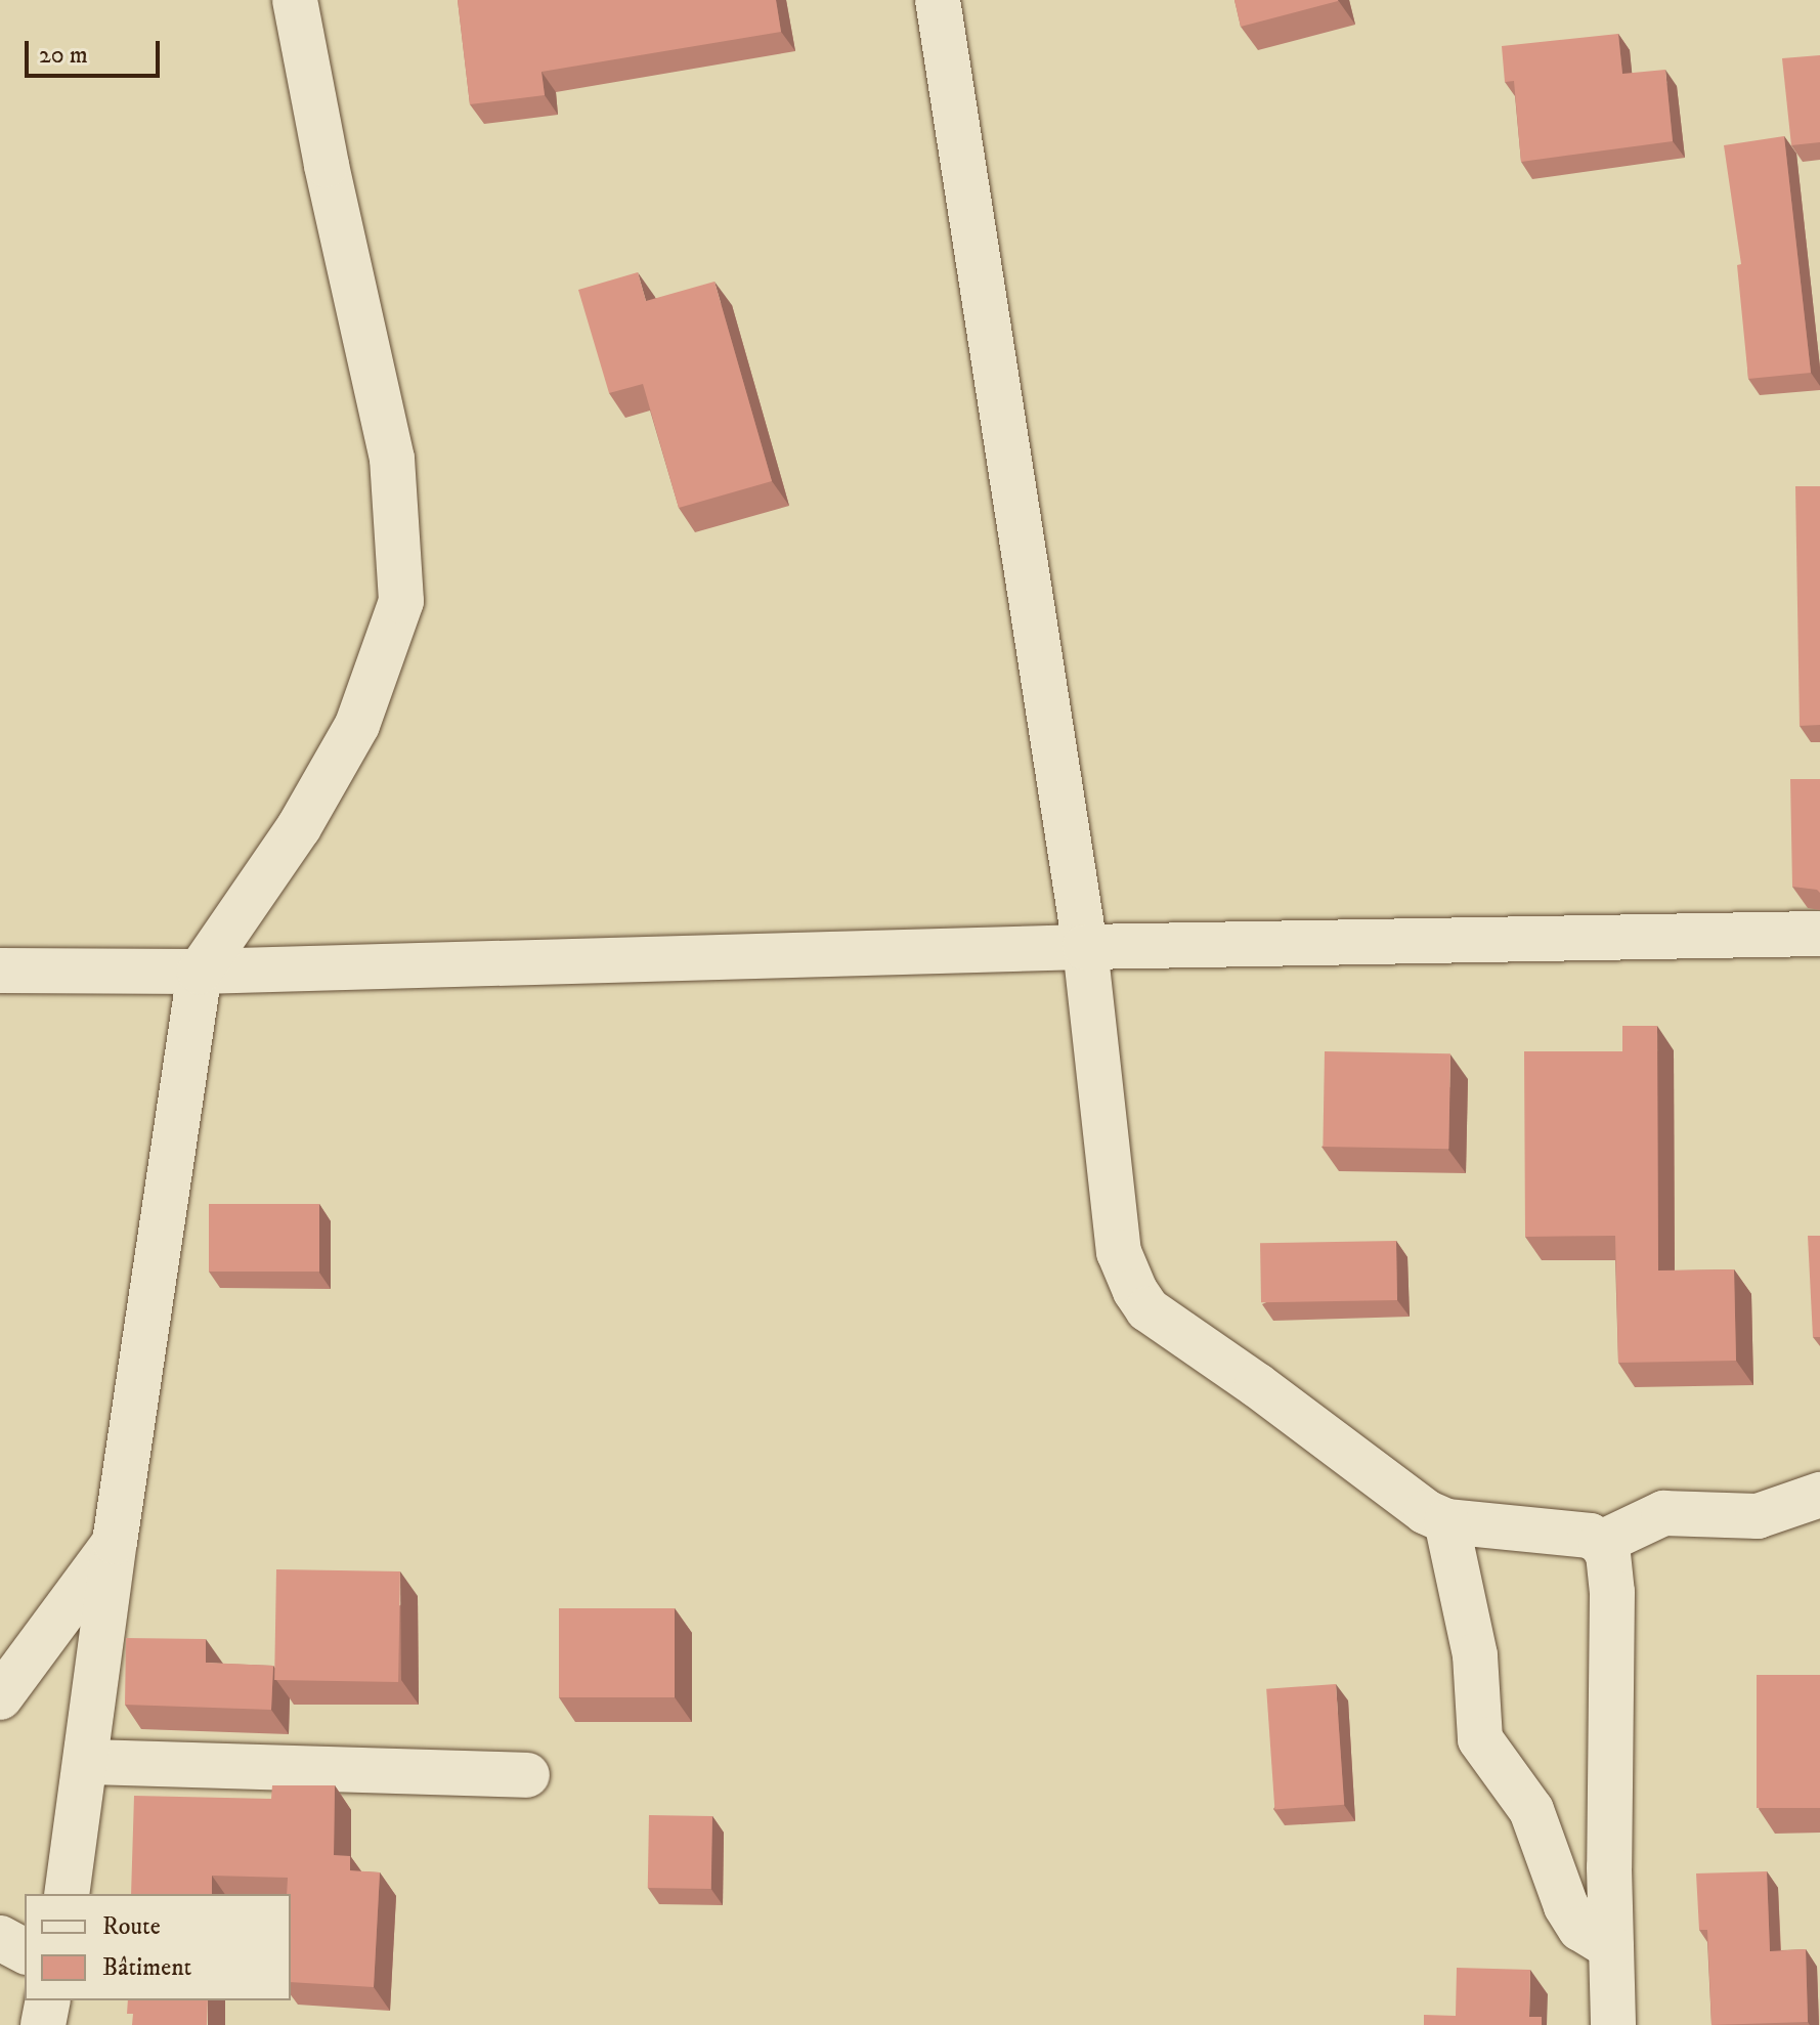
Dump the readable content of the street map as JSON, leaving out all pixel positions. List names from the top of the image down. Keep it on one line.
{"legend":["Route","Bâtiment"],"scale_bar":"20 m"}
